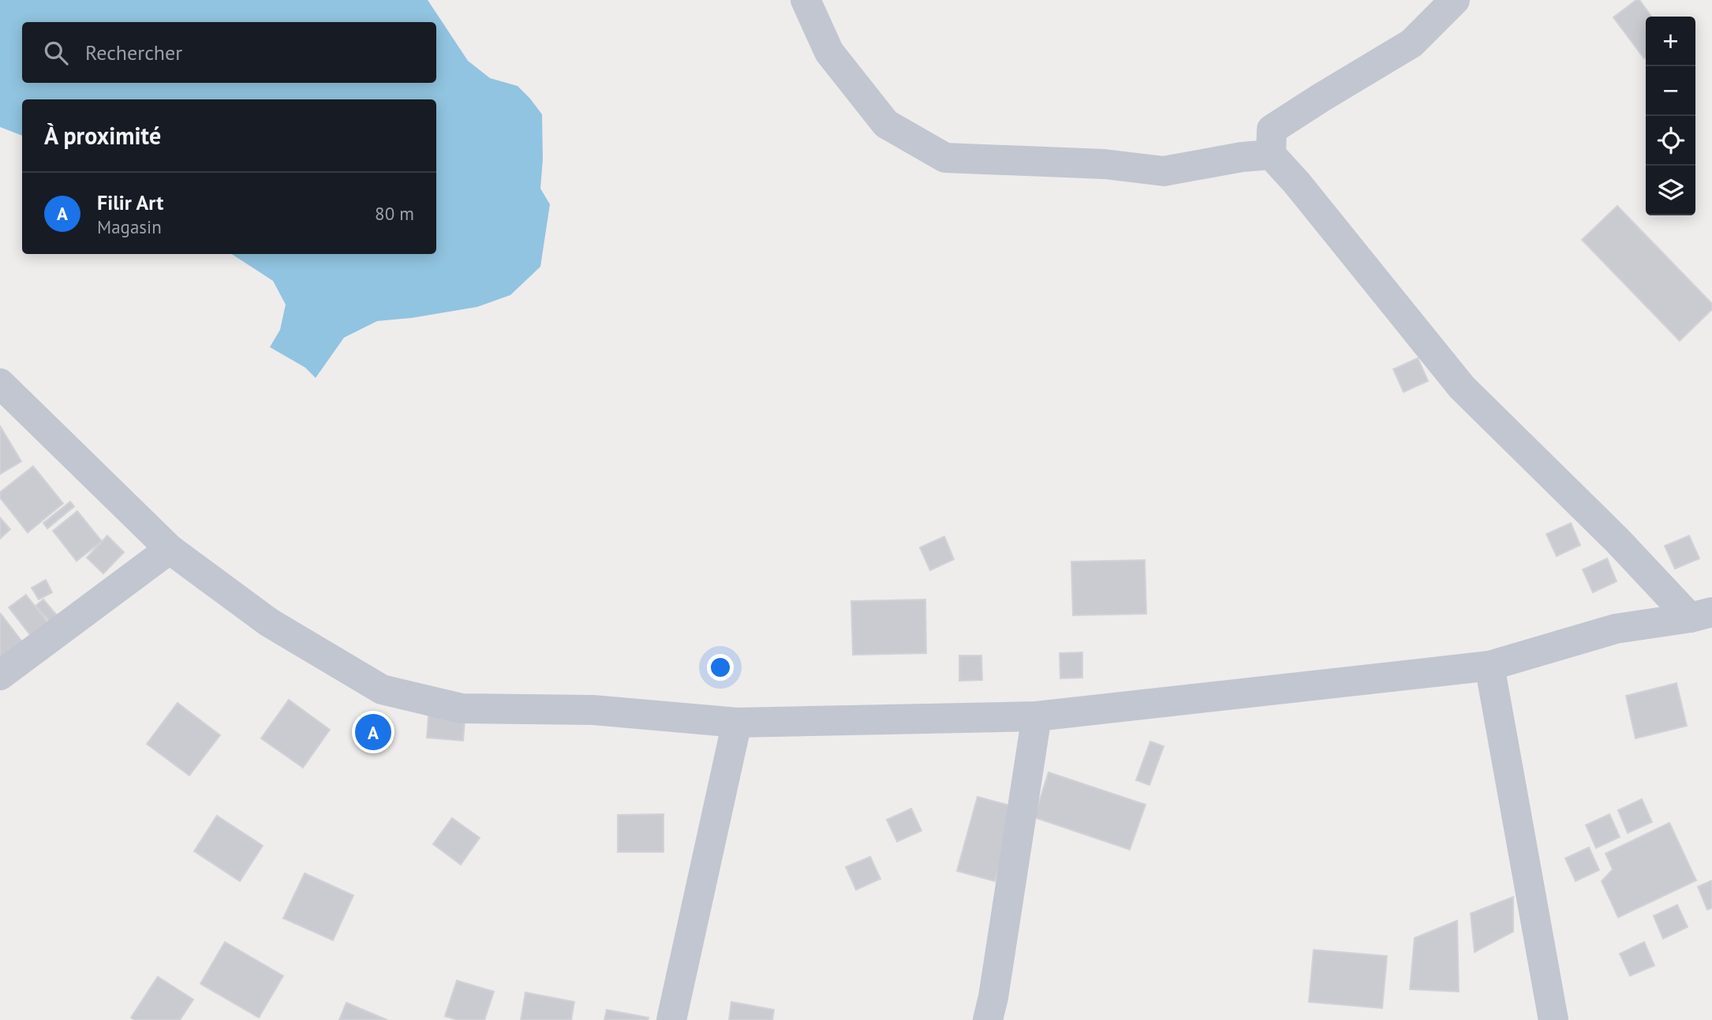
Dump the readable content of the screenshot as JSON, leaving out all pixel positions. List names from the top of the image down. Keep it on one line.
{"page":{"map_buttons":["+","−"],"search":"Rechercher","heading":"À proximité","list":[{"mark":"A","name":"Filir Art","note":"Magasin","value":"80 m"}],"pins":"A"}}
